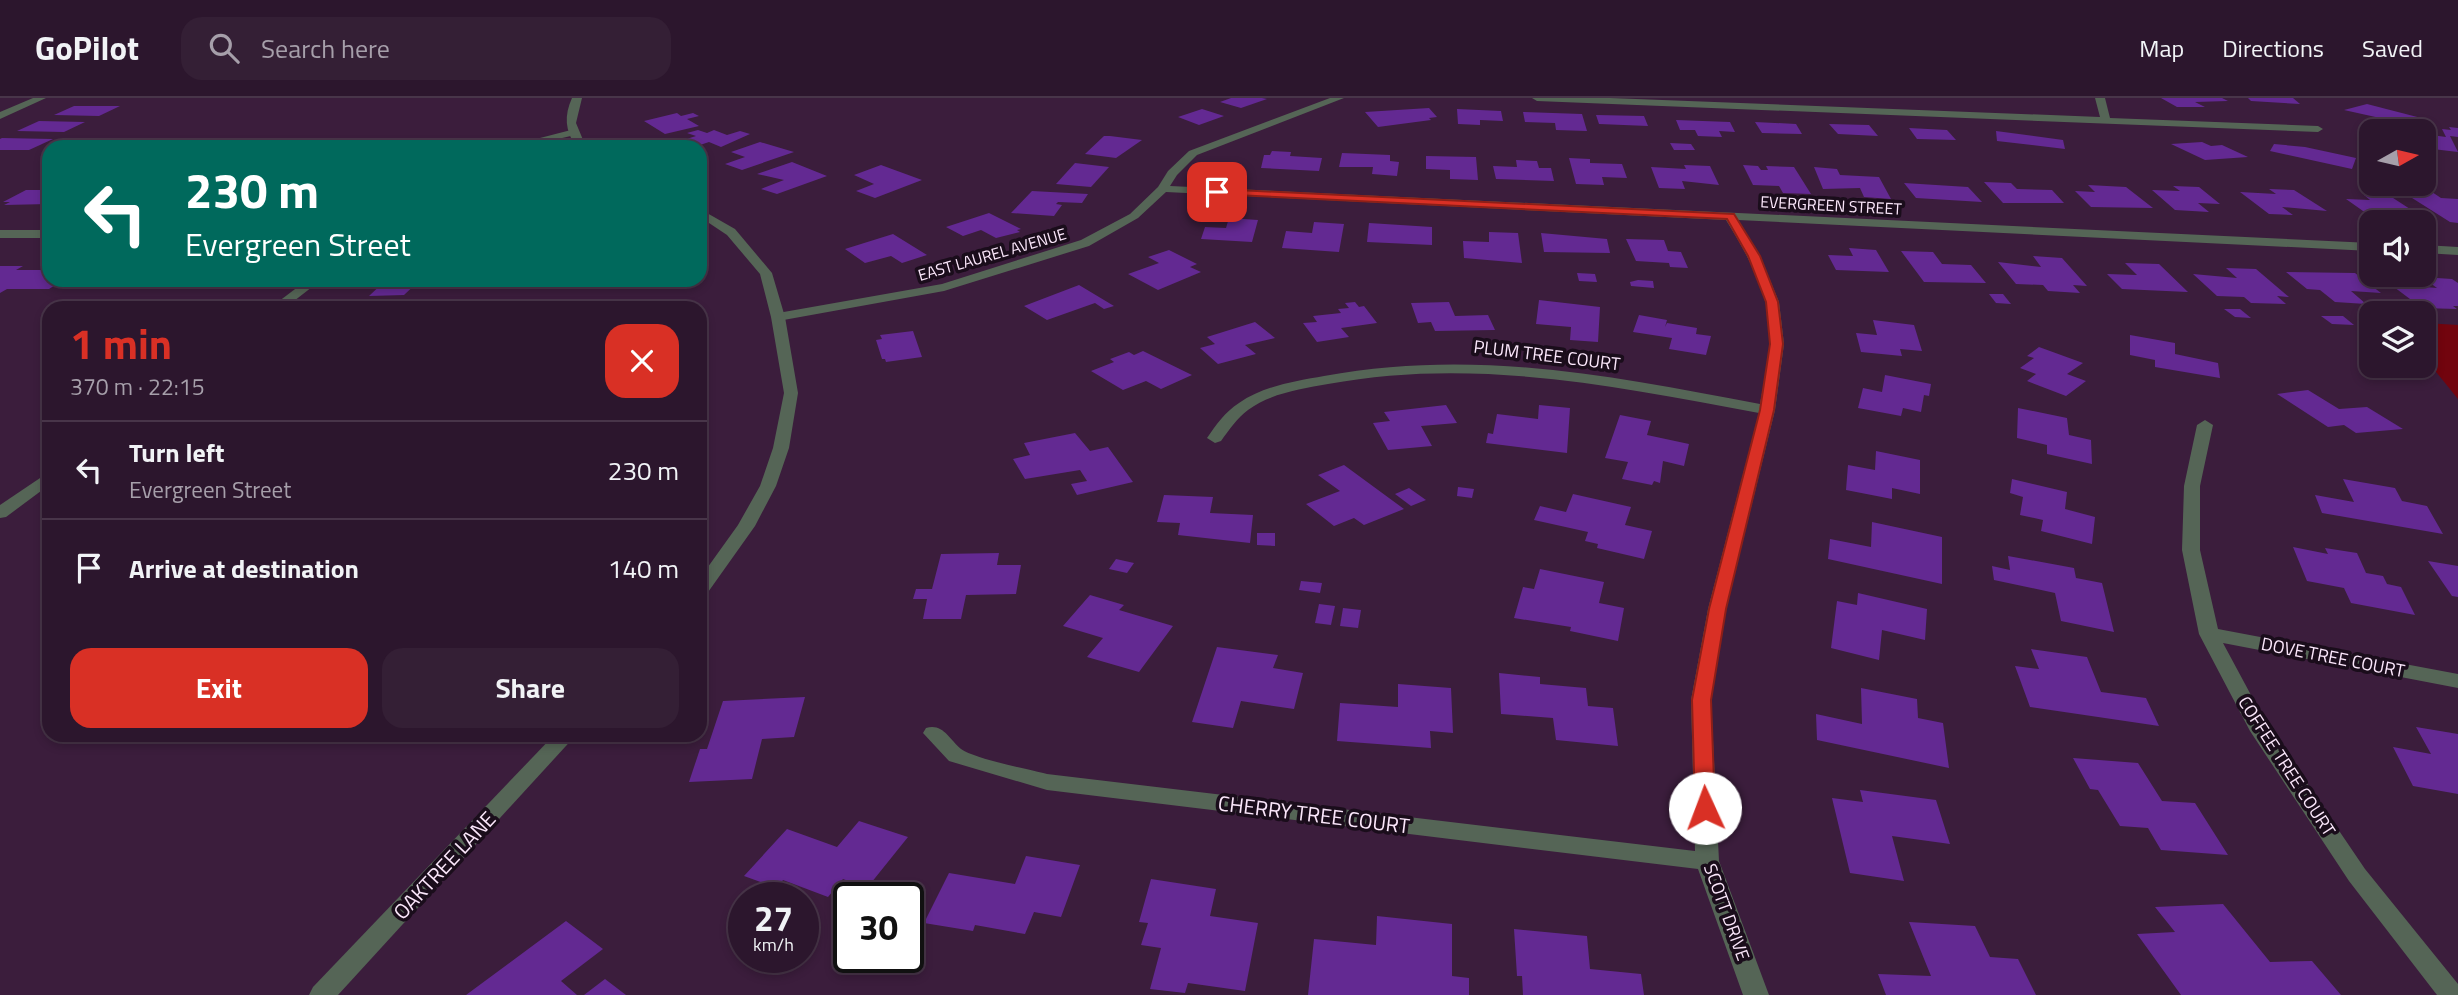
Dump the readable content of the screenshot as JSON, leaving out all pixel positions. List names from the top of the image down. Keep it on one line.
{"streets":{"street":["EVERGREEN STREET","EAST LAUREL AVENUE","PLUM TREE COURT","DOVE TREE COURT","COFFEE TREE COURT","CHERRY TREE COURT","OAKTREE LANE","SCOTT DRIVE"]},"crossings":[["EVERGREEN STREET","EAST LAUREL AVENUE"],["EVERGREEN STREET","SCOTT DRIVE"],["PLUM TREE COURT","SCOTT DRIVE"],["DOVE TREE COURT","COFFEE TREE COURT"],["CHERRY TREE COURT","SCOTT DRIVE"]],"north":"right","page":{"header":"GoPilot","search":"Search here","nav":["Map","Directions","Saved"],"turn":["230 m","Evergreen Street"],"heading":["1 min","370 m · 22:15"],"list":[{"name":"Turn left","note":"Evergreen Street","value":"230 m"},{"name":"Arrive at destination","value":"140 m"}],"buttons":["Exit","Share"],"speed":"27 km/h","limit":"30"}}
